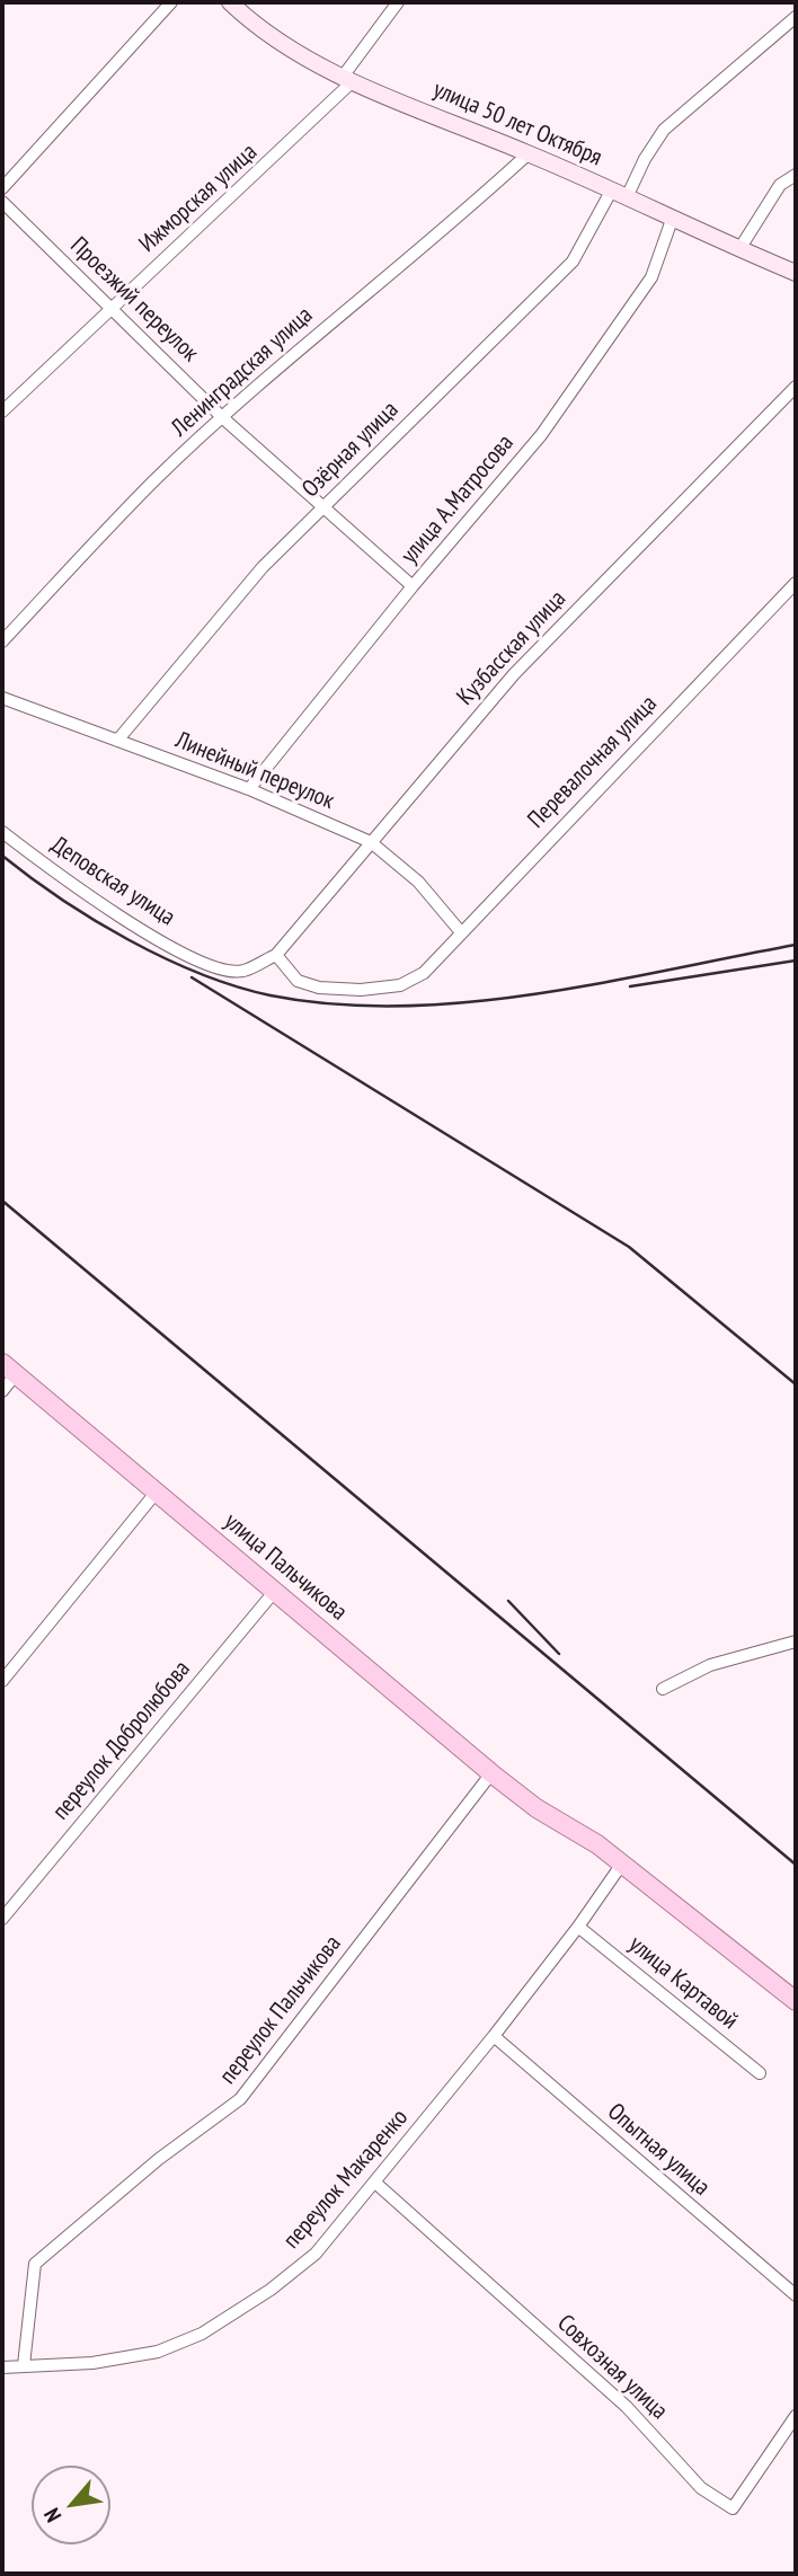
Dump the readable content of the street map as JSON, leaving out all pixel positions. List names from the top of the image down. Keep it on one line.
{"streets":{"main road":["улица 50 лет Октября","улица Пальчикова"],"street":["Ижморская улица","Проезжий переулок","Ленинградская улица","Озёрная улица","улица А.Матросова","Кузбасская улица","Перевалочная улица","Линейный переулок","Деповская улица","переулок Добролюбова","улица Картавой","переулок Пальчикова","Опытная улица","переулок Макаренко","Совхозная улица"]},"crossings":[["улица 50 лет Октября","Ижморская улица"],["улица 50 лет Октября","Ленинградская улица"],["улица 50 лет Октября","Озёрная улица"],["улица 50 лет Октября","улица А.Матросова"],["Ижморская улица","Проезжий переулок"],["Проезжий переулок","Ленинградская улица"],["Проезжий переулок","Озёрная улица"],["Проезжий переулок","улица А.Матросова"],["Озёрная улица","Линейный переулок"],["улица А.Матросова","Линейный переулок"],["Кузбасская улица","Перевалочная улица"],["Кузбасская улица","Линейный переулок"],["Кузбасская улица","Деповская улица"],["Перевалочная улица","Линейный переулок"],["Перевалочная улица","Деповская улица"],["улица Пальчикова","переулок Добролюбова"],["улица Пальчикова","переулок Пальчикова"],["улица Пальчикова","переулок Макаренко"],["улица Картавой","переулок Макаренко"],["переулок Пальчикова","переулок Макаренко"],["Опытная улица","переулок Макаренко"],["переулок Макаренко","Совхозная улица"]],"north":"bottom left"}
